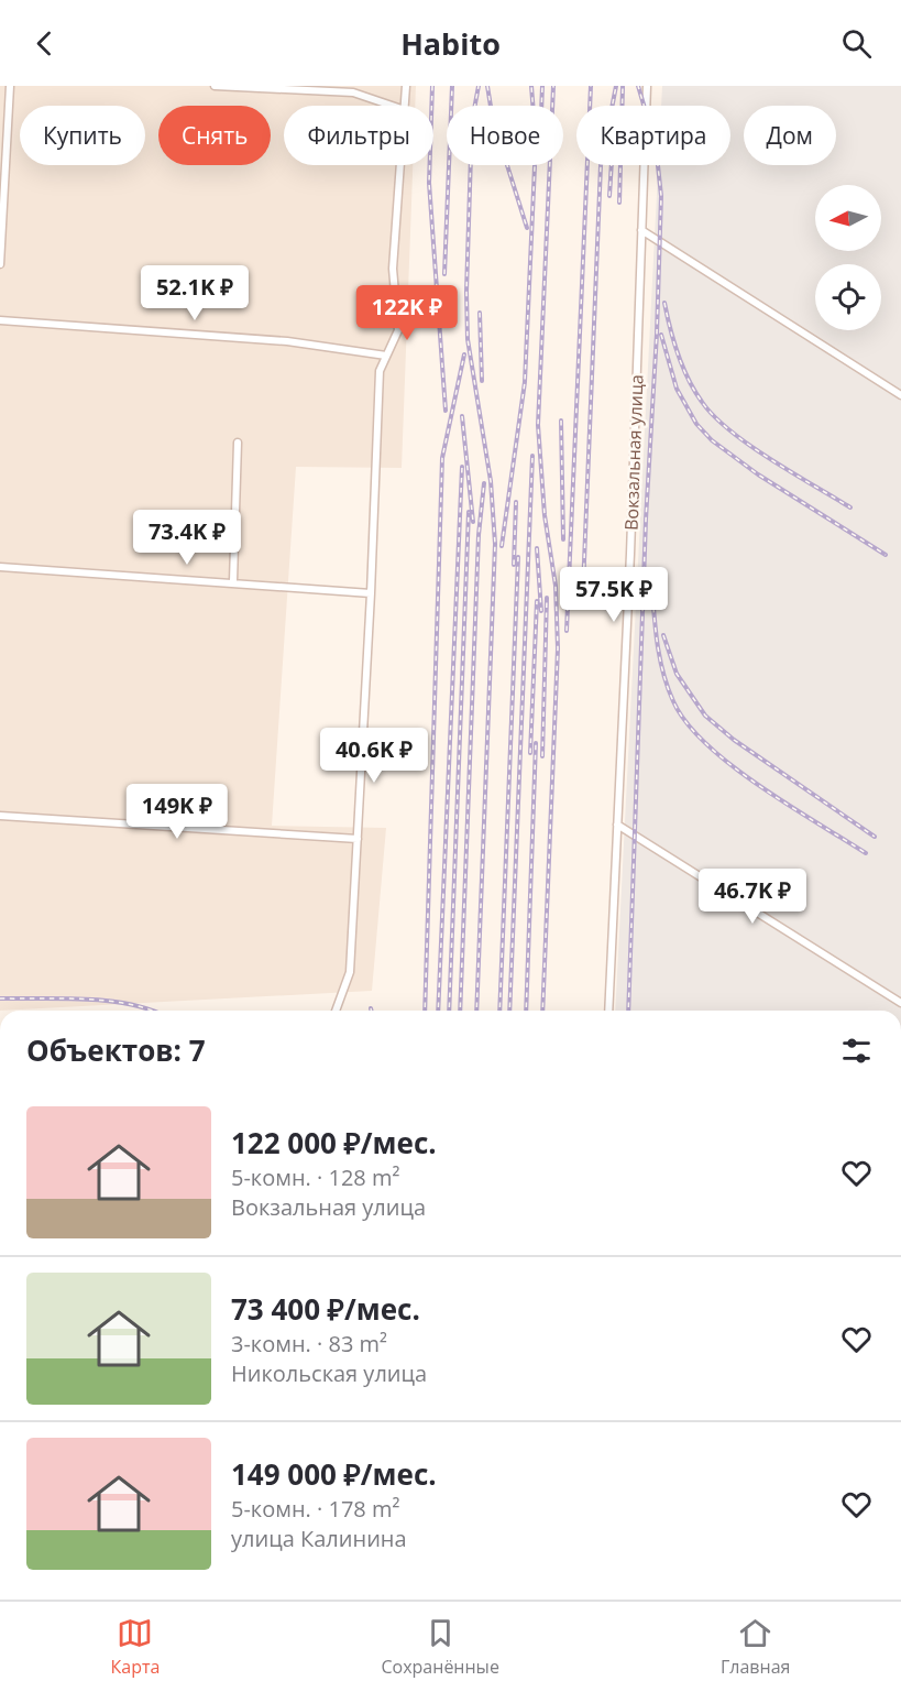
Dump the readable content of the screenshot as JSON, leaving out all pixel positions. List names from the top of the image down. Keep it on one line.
{"streets":{"street":["Вокзальная улица"]},"north":"left","page":{"header":"Habito","chip":["Купить","Снять","Фильтры","Новое","Квартира","Дом"],"price":["52.1K ₽","122K ₽","73.4K ₽","57.5K ₽","40.6K ₽","149K ₽","46.7K ₽"],"heading":"Объектов: 7","list":[{"name":"122 000 ₽/мес.","note":"5-комн. · 128 m² · Вокзальная улица"},{"name":"73 400 ₽/мес.","note":"3-комн. · 83 m² · Никольская улица"},{"name":"149 000 ₽/мес.","note":"5-комн. · 178 m² · улица Калинина"}],"tabs":["Карта","Сохранённые","Главная"]}}
